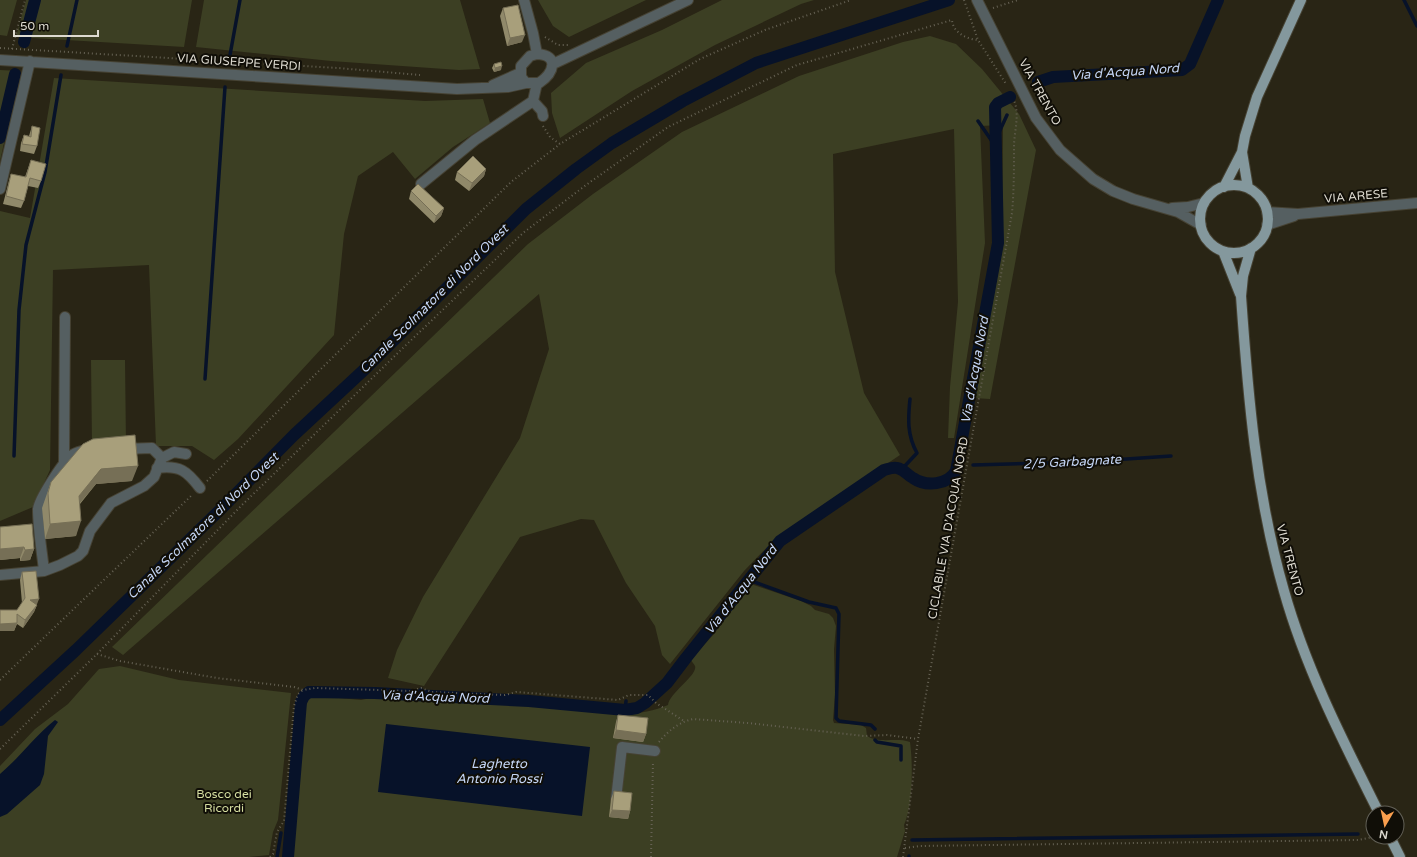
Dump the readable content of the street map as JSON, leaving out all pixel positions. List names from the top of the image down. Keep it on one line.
{"streets":{"main road":["VIA TRENTO"],"street":["VIA GIUSEPPE VERDI","VIA ARESE"],"path":["CICLABILE VIA D’ACQUA NORD"]},"crossings":[["VIA TRENTO","VIA ARESE"]],"water":["Via d'Acqua Nord","Canale Scolmatore di Nord Ovest","2/5 Garbagnate","Laghetto Antonio Rossi"],"parks":["Bosco dei Ricordi"],"scale_bar":"50 m","north":"bottom"}
